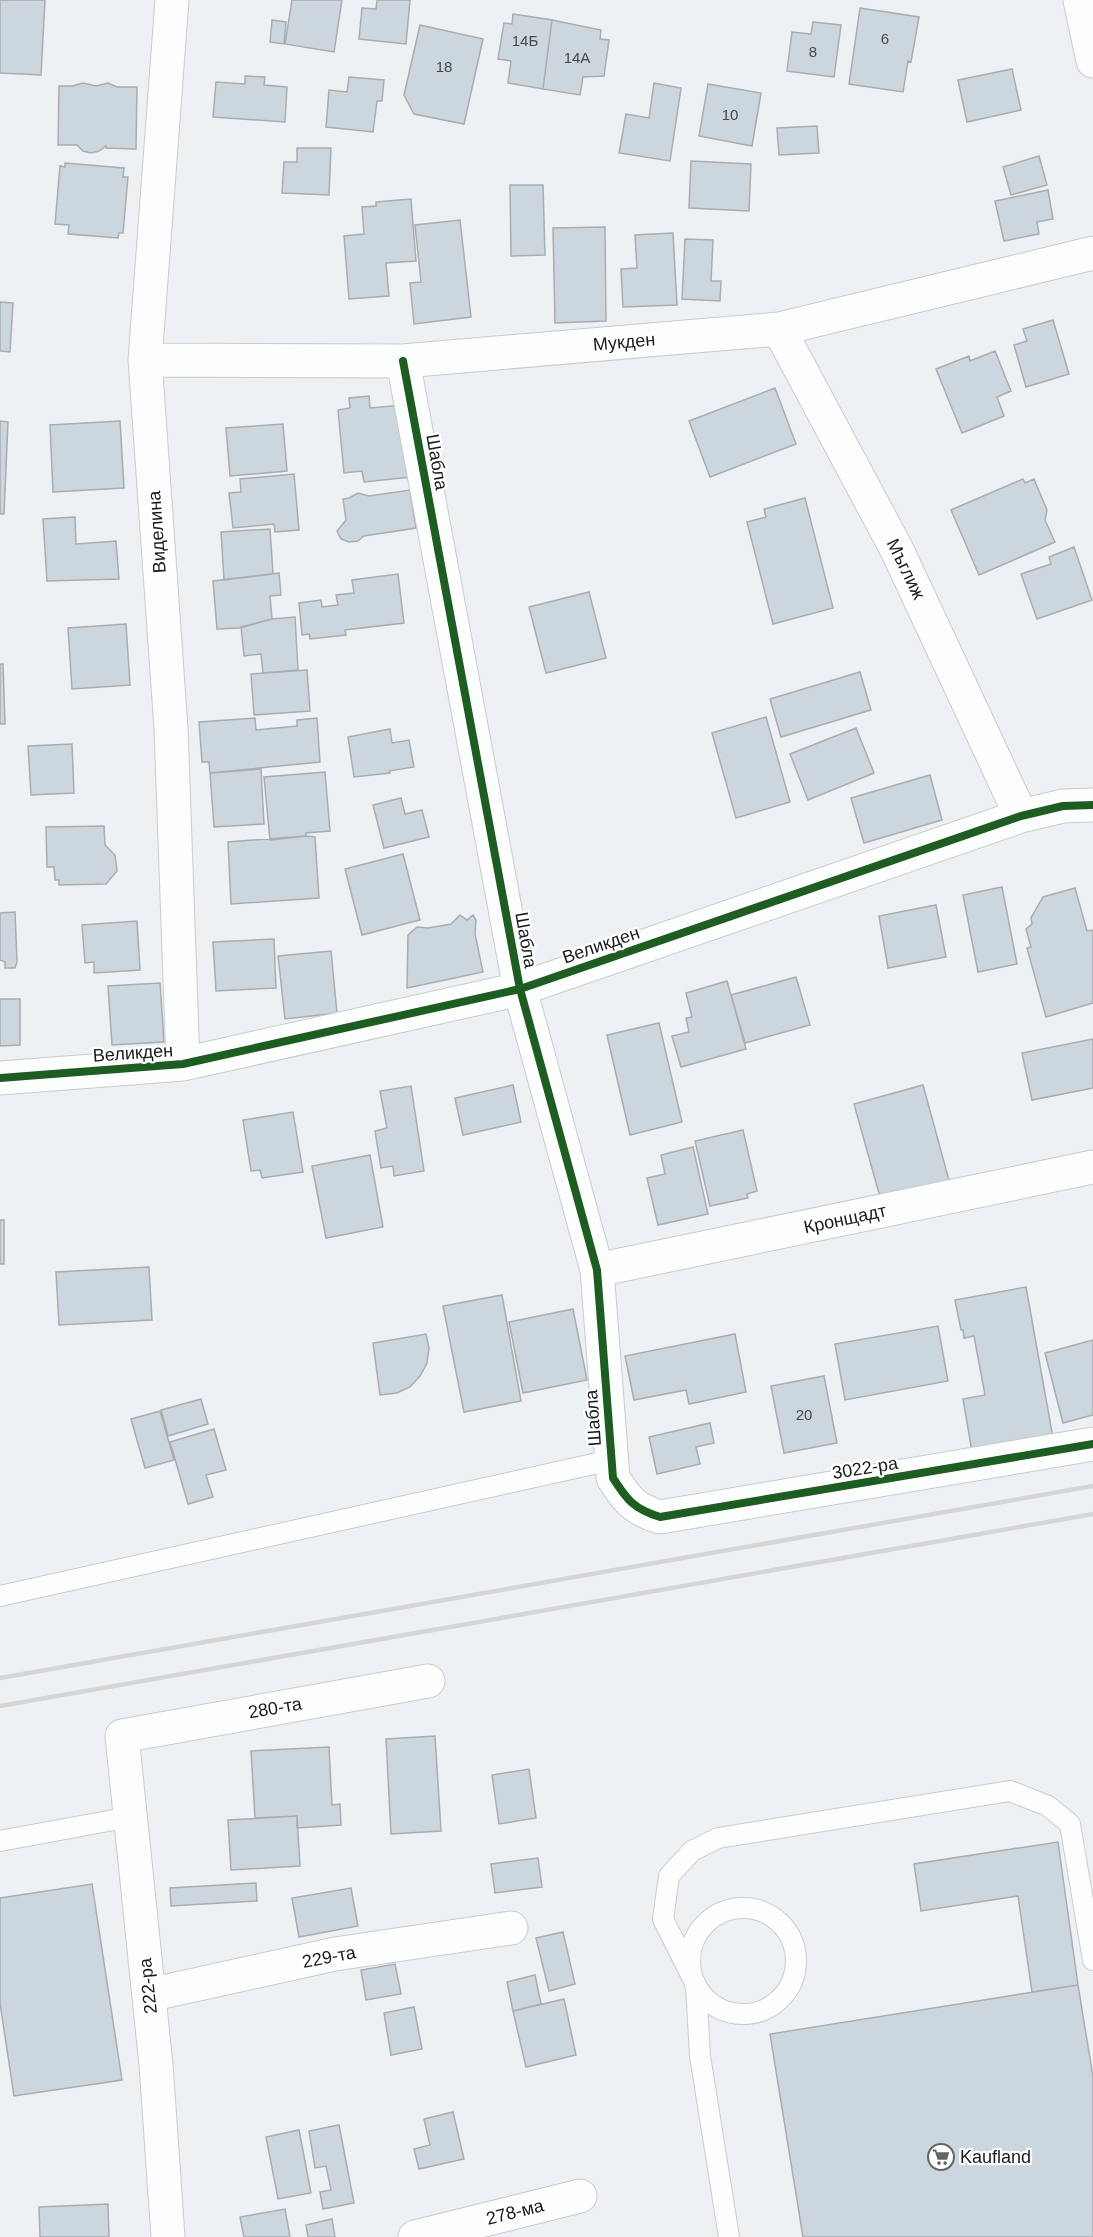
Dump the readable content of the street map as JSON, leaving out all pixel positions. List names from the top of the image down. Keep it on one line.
{"streets":{"street":["Мукден","Шабла","Виделина","Мъглиж","Великден","Кронщадт","3022-ра","280-та","229-та","222-ра","278-ма"]},"crossings":[["Мукден","Шабла"],["Мукден","Виделина"],["Мукден","Мъглиж"],["Шабла","Великден"],["Шабла","Кронщадт"],["Шабла","3022-ра"],["Виделина","Великден"],["Мъглиж","Великден"],["280-та","222-ра"],["229-та","222-ра"]],"places":{"supermarket":["Kaufland"]},"house_numbers":["6","14Б","8","14А","18","10","20"]}
